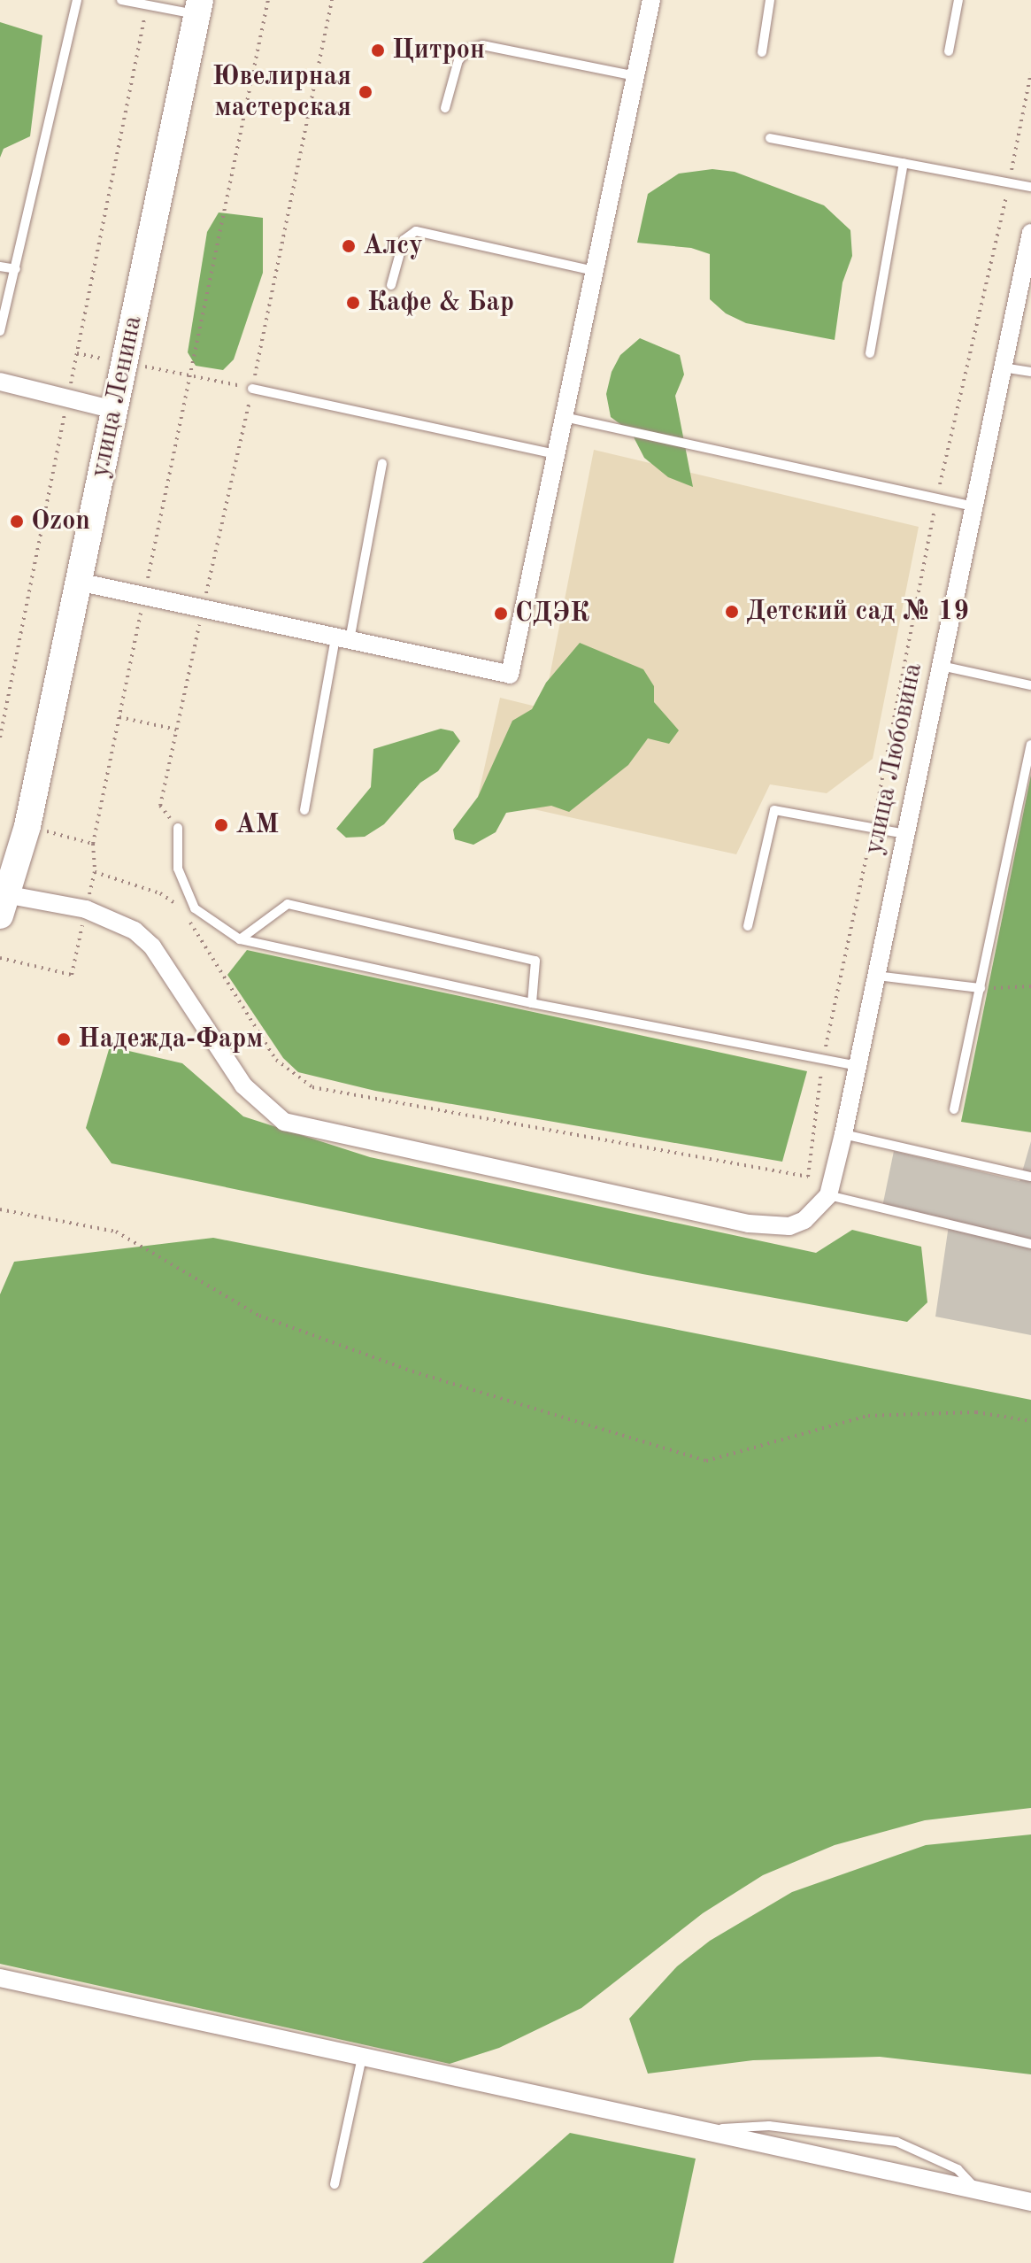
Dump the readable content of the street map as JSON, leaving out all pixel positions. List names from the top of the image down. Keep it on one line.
{"streets":{"main road":["улица Ленина"],"street":["улица Любовина"]},"places":["Цитрон","Ювелирная мастерская","Алсу","Кафе & Бар","Ozon","Детский сад № 19","СДЭК","АМ","Надежда-Фарм"]}
